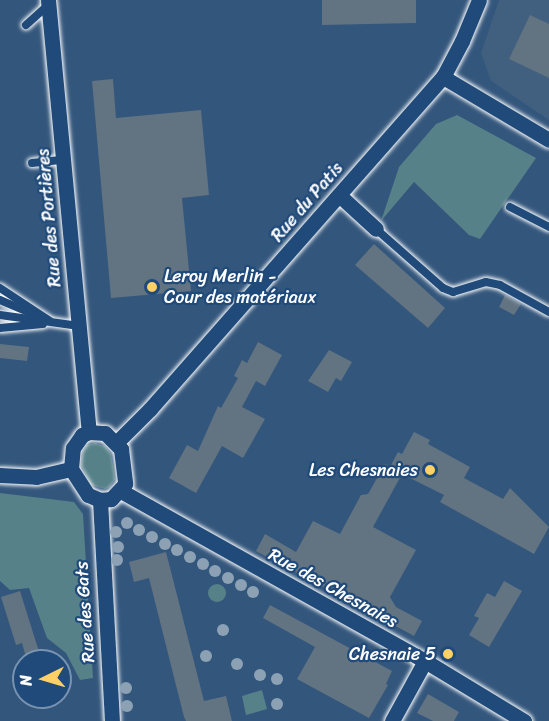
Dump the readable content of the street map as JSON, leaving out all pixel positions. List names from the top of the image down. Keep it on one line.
{"streets":{"street":["Rue du Patis","Rue des Portières","Rue des Chesnaies","Rue des Gats"]},"crossings":[["Rue du Patis","Rue des Portières"],["Rue du Patis","Rue des Chesnaies"],["Rue du Patis","Rue des Gats"],["Rue des Portières","Rue des Chesnaies"],["Rue des Portières","Rue des Gats"],["Rue des Chesnaies","Rue des Gats"]],"places":["Leroy Merlin - Cour des matériaux","Les Chesnaies","Chesnaie 5"],"north":"left"}
